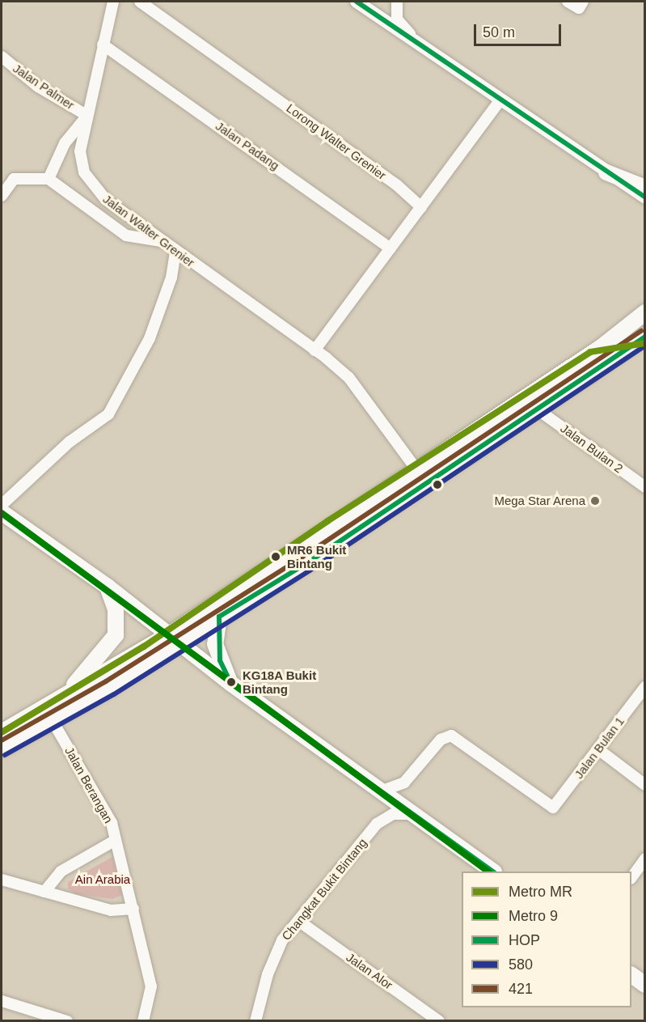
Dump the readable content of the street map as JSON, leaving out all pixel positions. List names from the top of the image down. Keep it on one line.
{"streets":{"street":["Jalan Palmer","Lorong Walter Grenier","Jalan Padang","Jalan Walter Grenier","Jalan Bulan 2","Jalan Bulan 1","Jalan Berangan","Changkat Bukit Bintang","Jalan Alor"]},"crossings":[["Jalan Palmer","Jalan Walter Grenier"],["Jalan Padang","Jalan Walter Grenier"],["Changkat Bukit Bintang","Jalan Alor"]],"parks":["Ain Arabia"],"places":["Mega Star Arena","MR6 Bukit Bintang","KG18A Bukit Bintang"],"lines":["transit line HOP","transit line 421","metro line MR","transit line 580","metro line 9"],"legend":["Metro MR","Metro 9","HOP","580","421"],"scale_bar":"50 m"}
